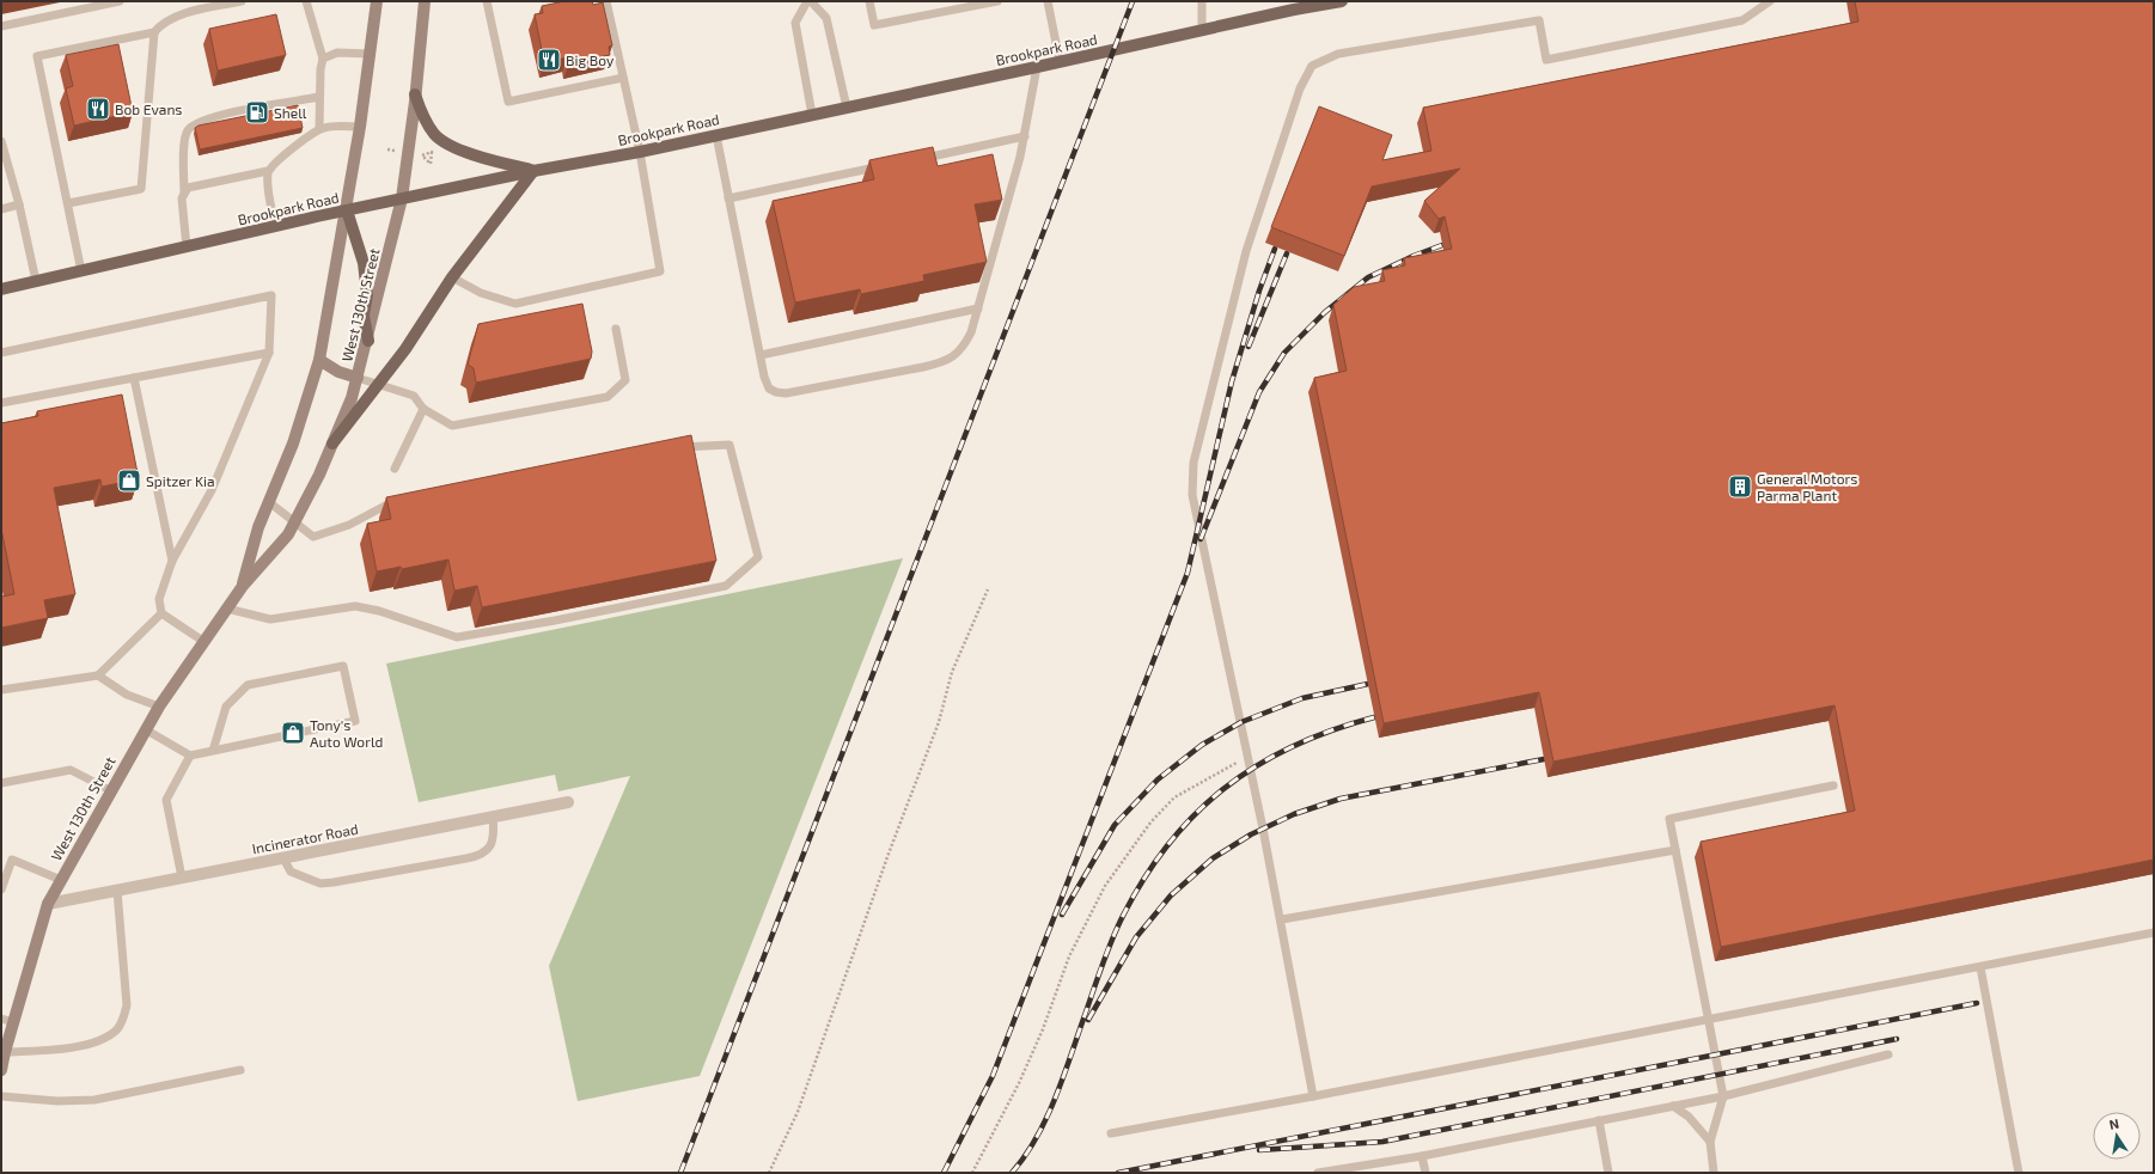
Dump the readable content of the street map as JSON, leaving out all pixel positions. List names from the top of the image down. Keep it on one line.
{"streets":{"main road":["Brookpark Road","West 130th Street"],"street":["Incinerator Road"]},"crossings":[["Brookpark Road","West 130th Street"],["West 130th Street","Incinerator Road"]],"places":{"restaurant":["Big Boy","Bob Evans"],"fuel station":["Shell"],"shop":["Spitzer Kia","Tony's Auto World"],"building":["General Motors Parma Plant"]},"north":"top"}
